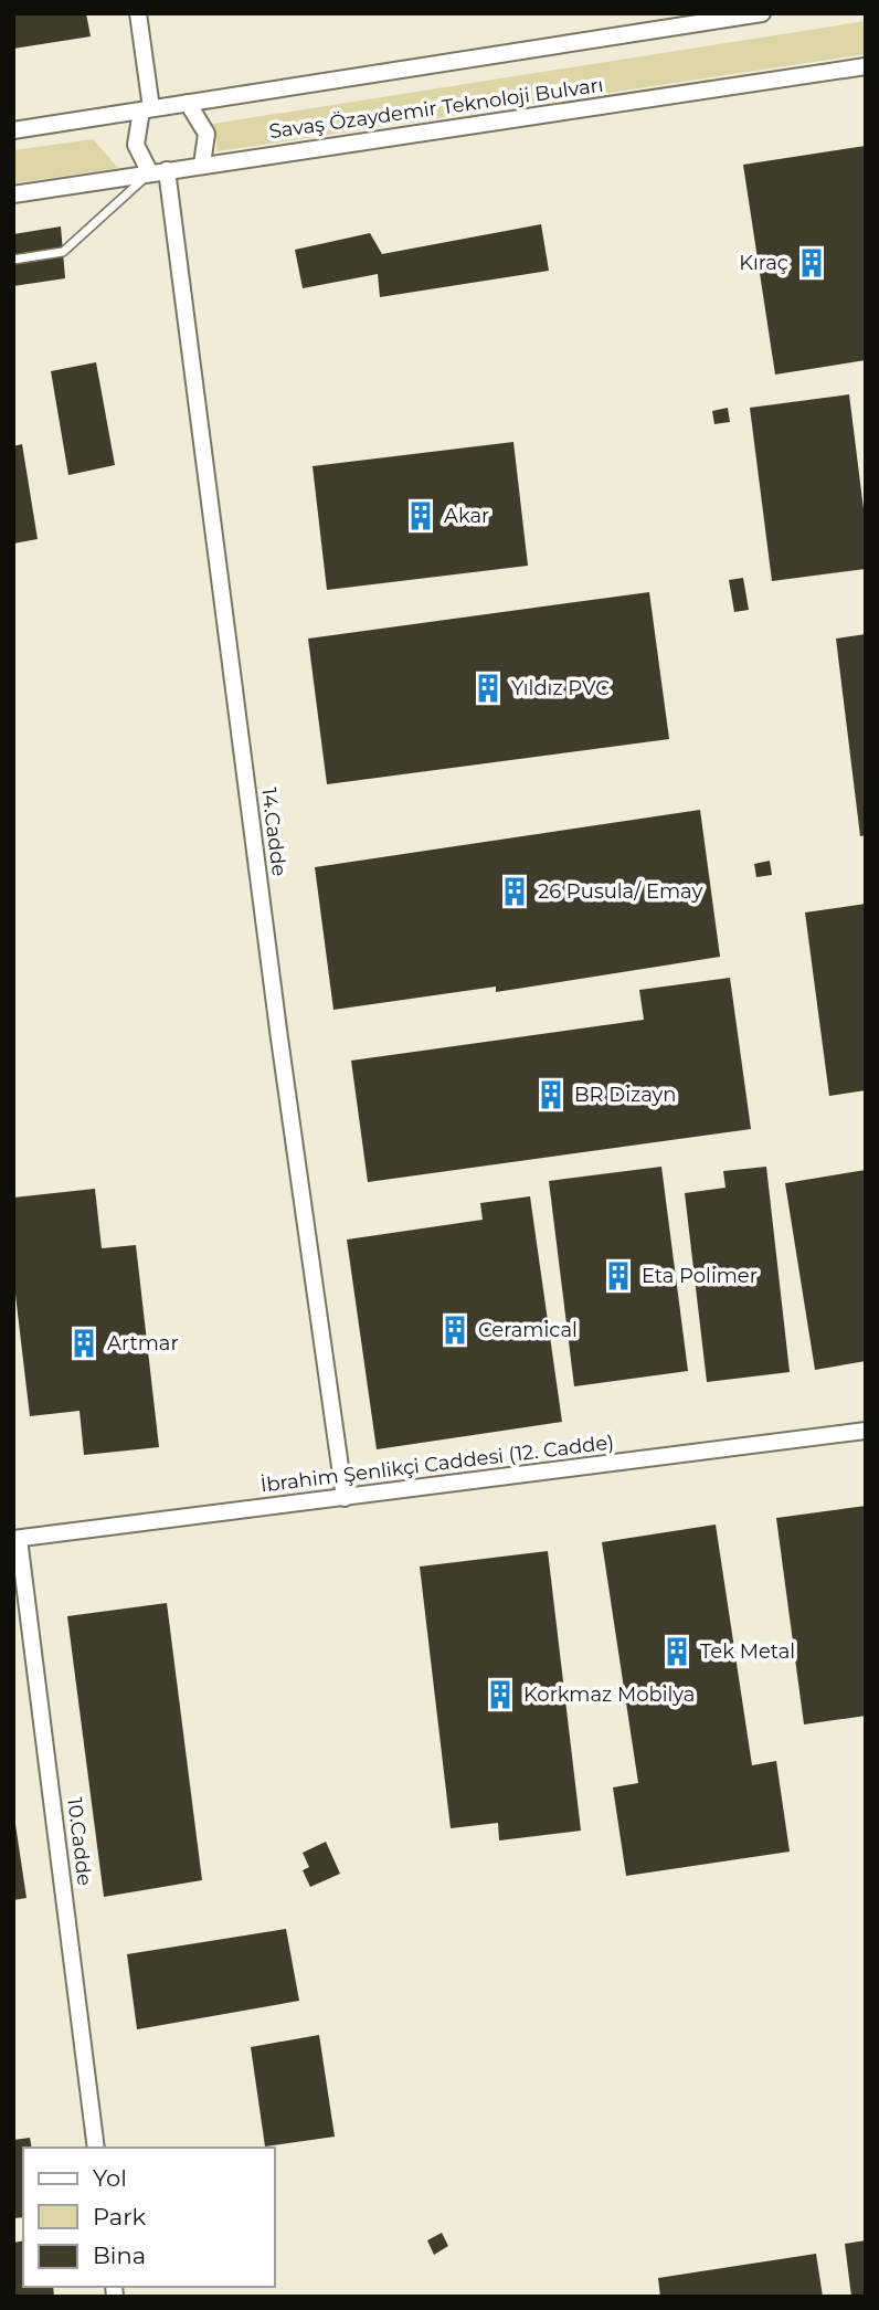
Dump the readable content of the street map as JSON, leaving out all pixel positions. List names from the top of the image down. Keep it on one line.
{"streets":{"street":["Savaş Özaydemir Teknoloji Bulvarı","14.Cadde","İbrahim Şenlikçi Caddesi (12. Cadde)","10.Cadde"]},"crossings":[["Savaş Özaydemir Teknoloji Bulvarı","14.Cadde"],["14.Cadde","İbrahim Şenlikçi Caddesi (12. Cadde)"],["İbrahim Şenlikçi Caddesi (12. Cadde)","10.Cadde"]],"places":{"building":["Kıraç","Akar","Yıldız PVC","26 Pusula/ Emay","BR Dizayn","Eta Polimer","Ceramical","Artmar","Tek Metal","Korkmaz Mobilya"]},"legend":["Yol","Park","Bina"]}
